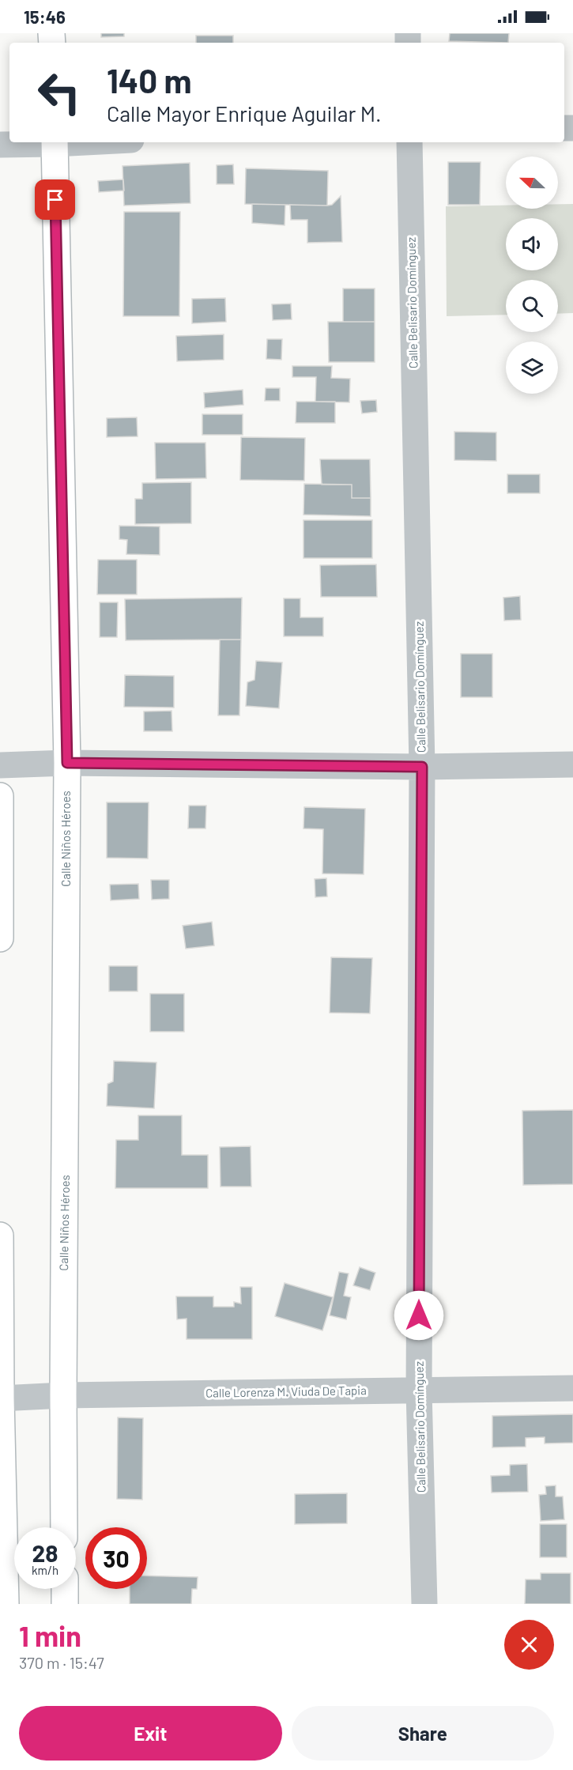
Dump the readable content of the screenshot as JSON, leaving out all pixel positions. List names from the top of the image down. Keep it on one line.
{"streets":{"street":["Calle Belisario Domínguez","Calle Niños Héroes","Calle Lorenza M. Viuda De Tapia"]},"crossings":[["Calle Belisario Domínguez","Calle Lorenza M. Viuda De Tapia"],["Calle Niños Héroes","Calle Lorenza M. Viuda De Tapia"]],"north":"left","page":{"status":"15:46","turn":["140 m","Calle Mayor Enrique Aguilar M."],"speed":"28 km/h","limit":"30","heading":["1 min","370 m · 15:47"],"buttons":["Exit","Share"]}}
